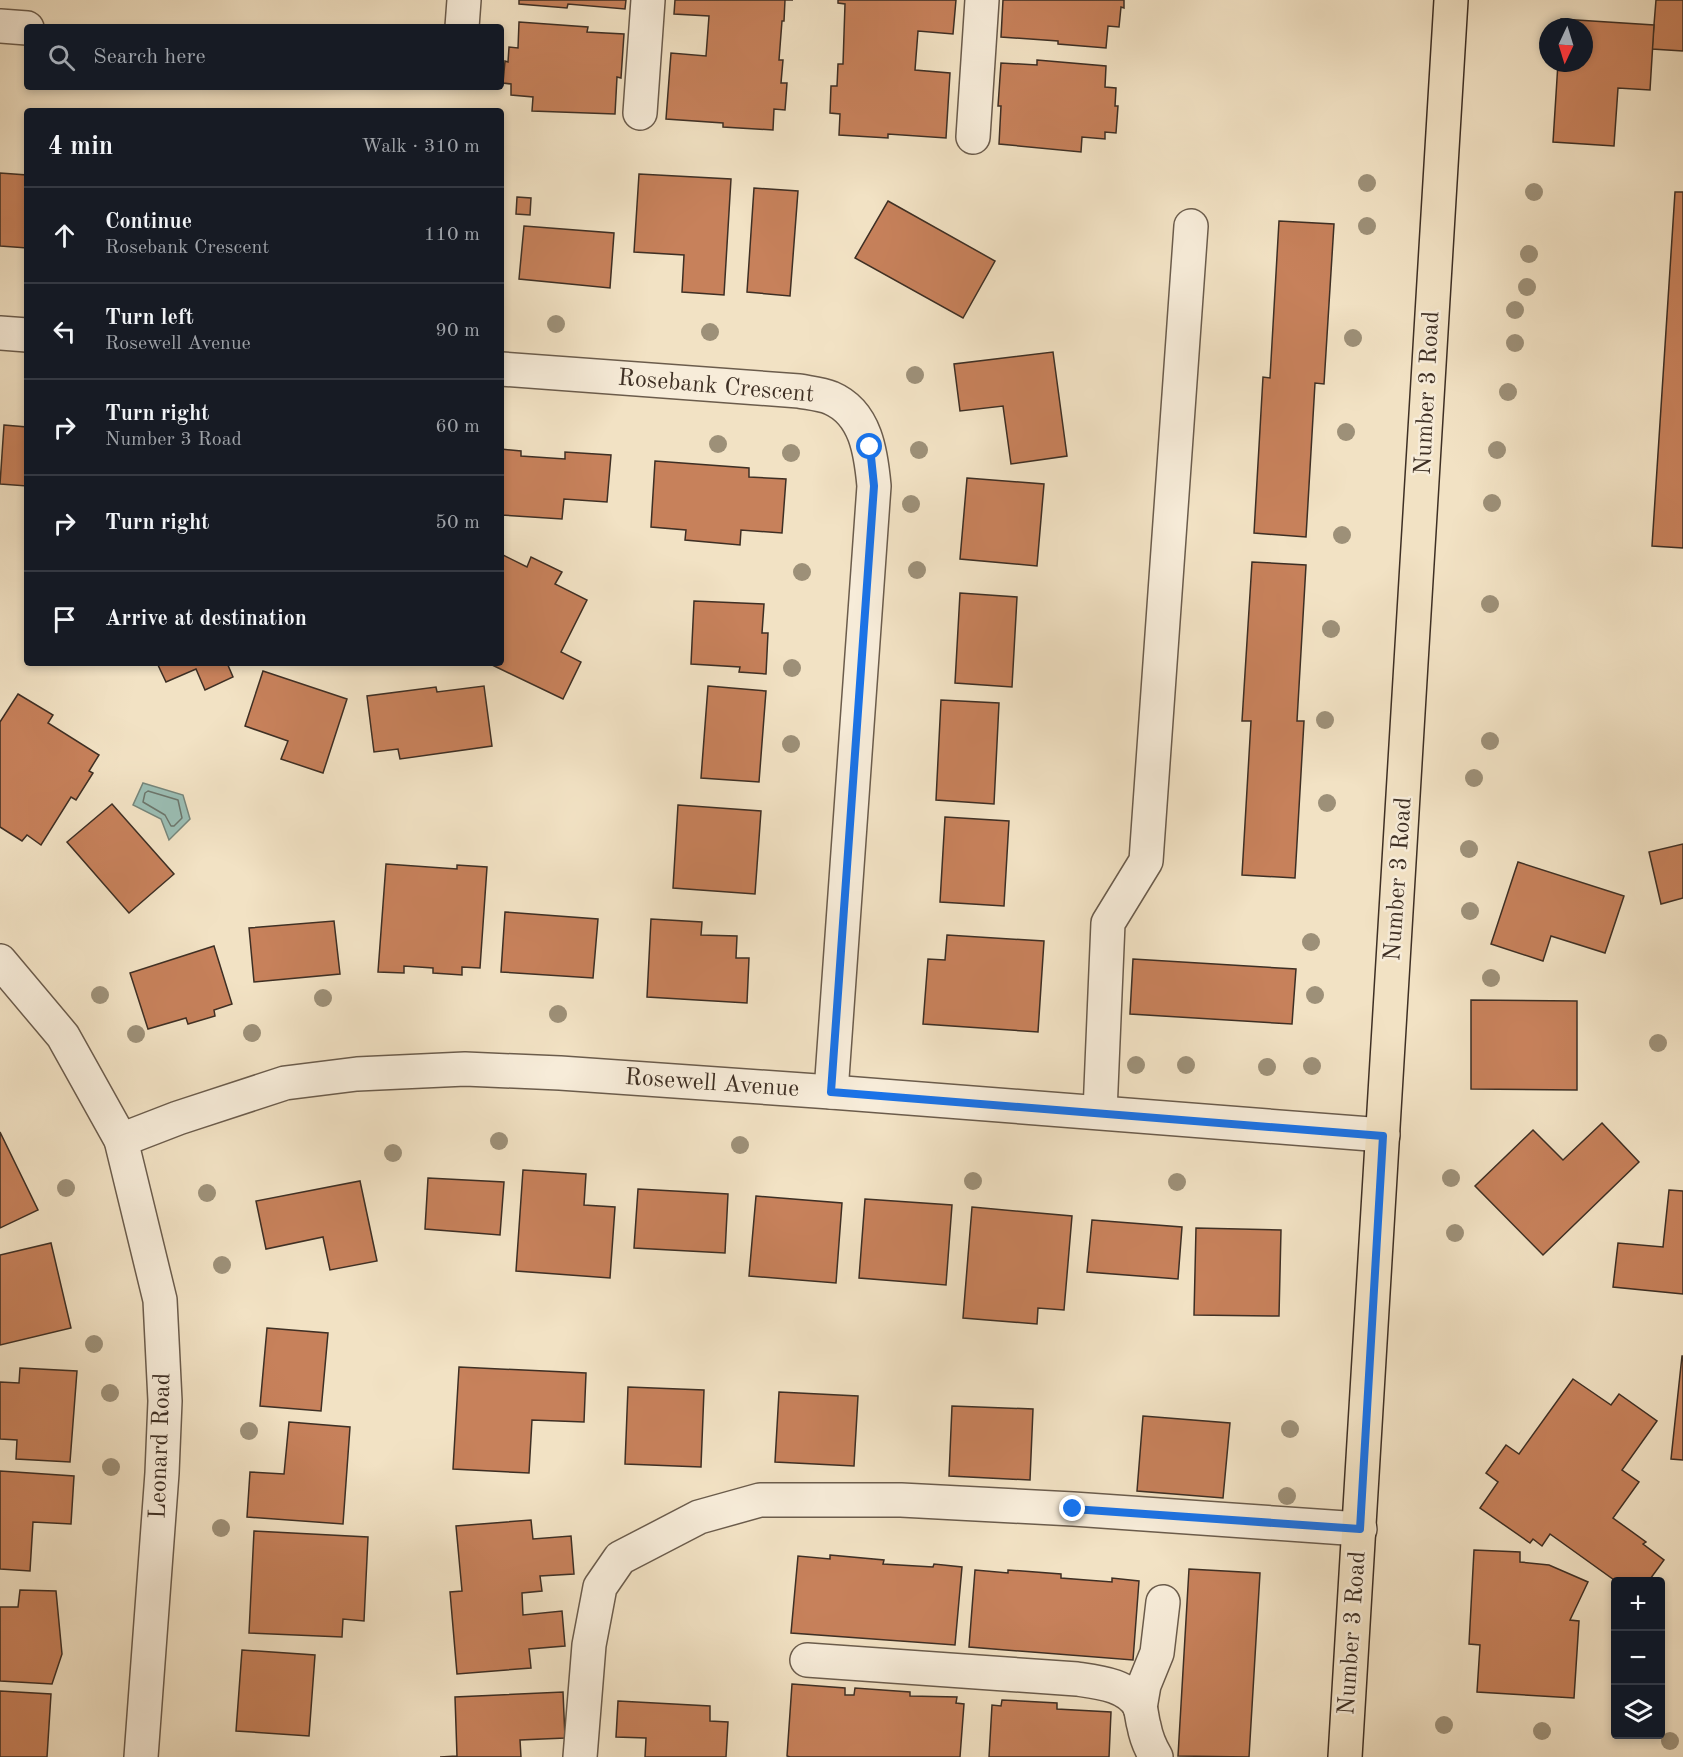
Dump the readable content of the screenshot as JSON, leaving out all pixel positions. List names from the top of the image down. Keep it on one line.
{"streets":{"main road":["Number 3 Road"],"street":["Rosebank Crescent","Rosewell Avenue","Leonard Road"]},"crossings":[["Rosebank Crescent","Rosewell Avenue"],["Number 3 Road","Rosewell Avenue"],["Rosewell Avenue","Leonard Road"]],"north":"bottom","page":{"search":"Search here","heading":["4 min","Walk · 310 m"],"list":[["Continue","Rosebank Crescent","110 m"],["Turn left","Rosewell Avenue","90 m"],["Turn right","Number 3 Road","60 m"],["Turn right","50 m"],"Arrive at destination"],"map_buttons":["+","−"]}}
